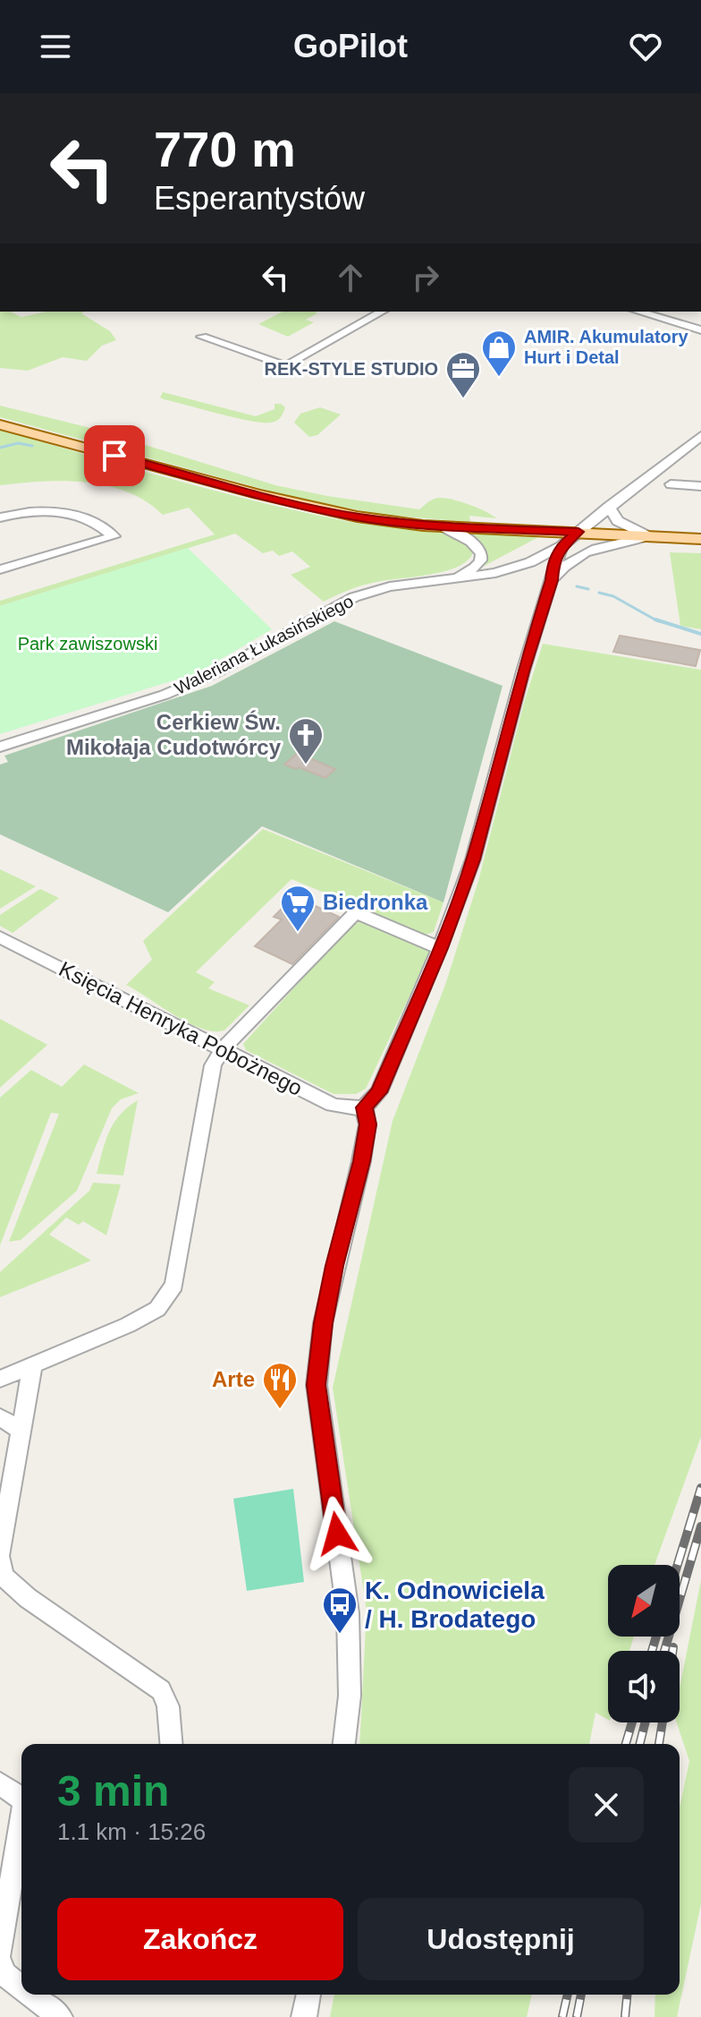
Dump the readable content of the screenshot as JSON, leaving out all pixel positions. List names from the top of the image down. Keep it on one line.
{"streets":{"street":["Waleriana Łukasińskiego","Księcia Henryka Pobożnego"]},"parks":["Park zawiszowski"],"places":{"shop":["AMIR. Akumulatory Hurt i Detal"],"office":["REK-STYLE STUDIO"],"church":["Cerkiew Św. Mikołaja Cudotwórcy"],"supermarket":["Biedronka"],"restaurant":["Arte"],"bus stop":["K. Odnowiciela / H. Brodatego"]},"north":"bottom left","page":{"header":"GoPilot","turn":["770 m","Esperantystów"],"heading":["3 min","1.1 km · 15:26"],"buttons":["Zakończ","Udostępnij"]}}
